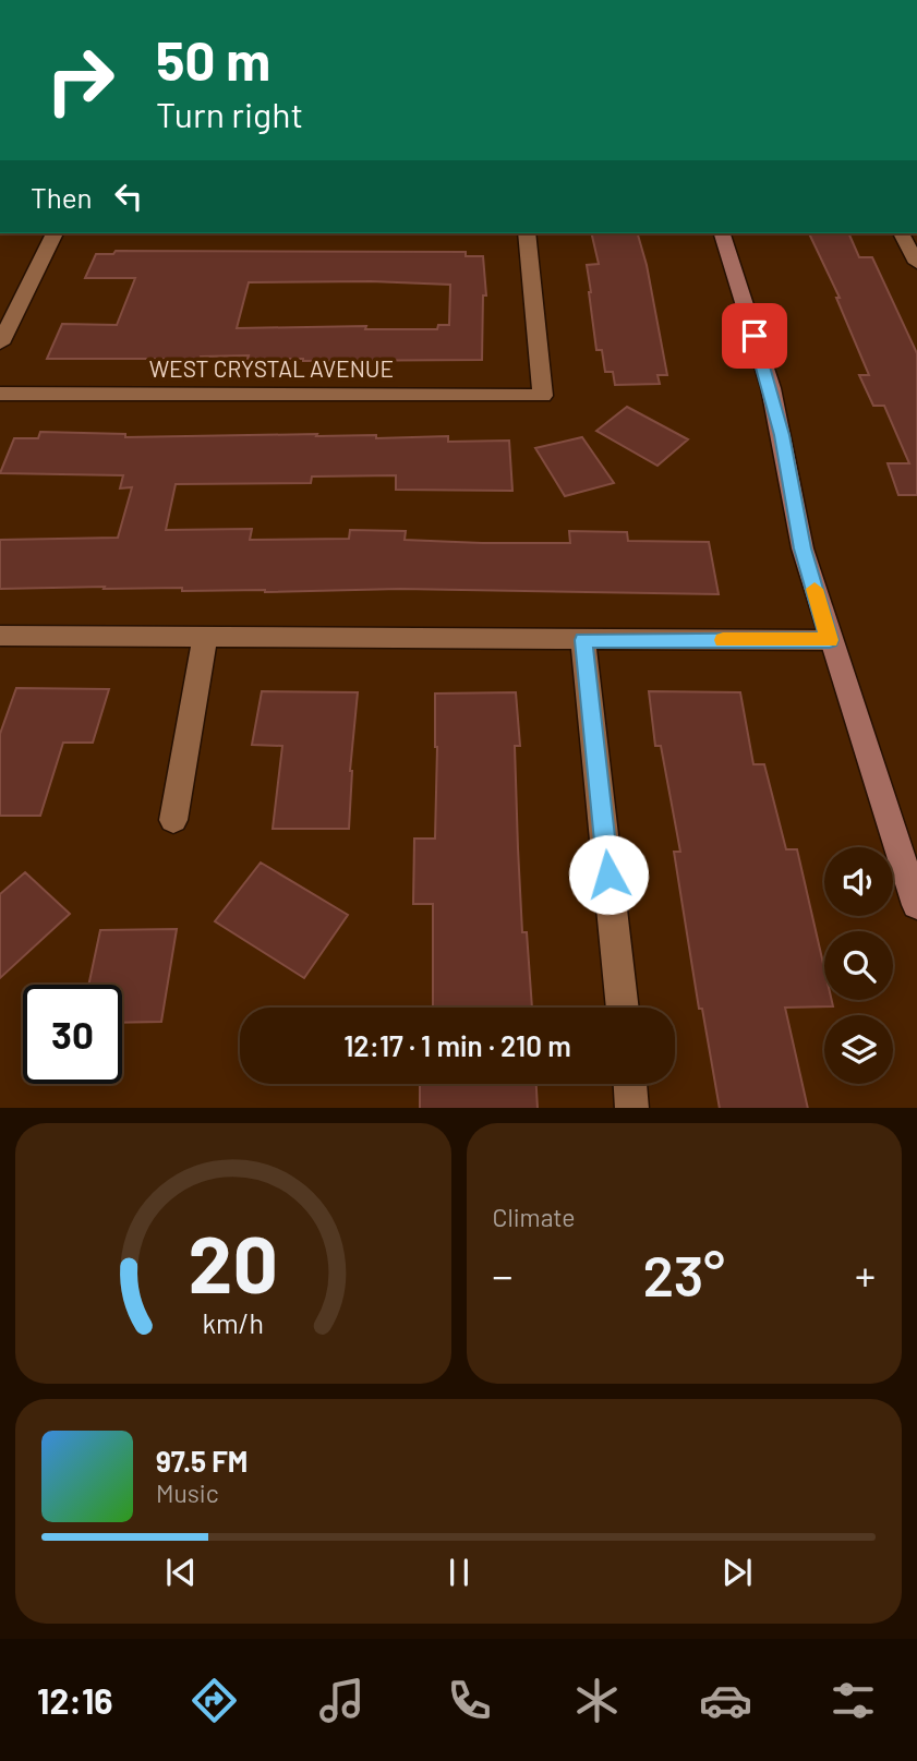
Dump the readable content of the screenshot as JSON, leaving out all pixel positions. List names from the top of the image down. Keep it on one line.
{"streets":{"street":["WEST CRYSTAL AVENUE"]},"page":{"turn":["50 m","Turn right"],"then":"Then","limit":"30","trip":"12:17 · 1 min · 210 m","tile":"Climate","heat":["−","23°","+"],"song":["97.5 FM","Music"],"tabs":"12:16","gauge":["20","km/h"]}}
